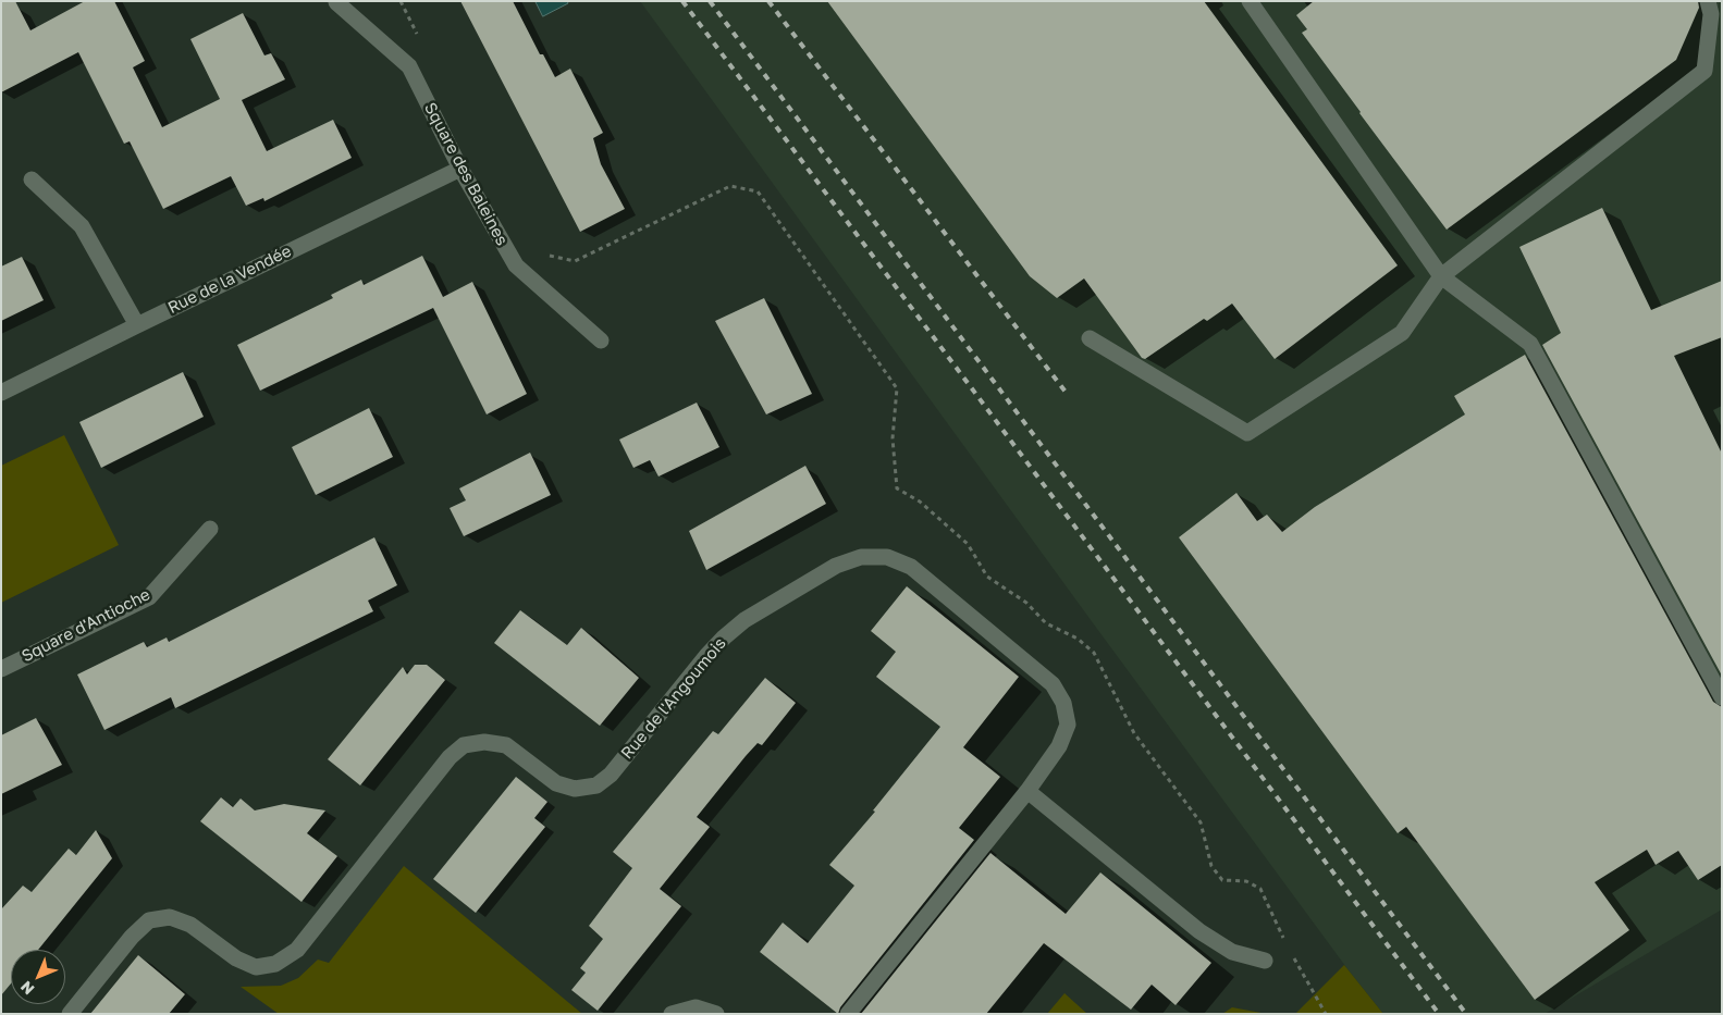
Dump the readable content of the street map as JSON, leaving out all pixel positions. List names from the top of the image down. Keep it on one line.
{"streets":{"street":["Square des Baleines","Rue de la Vendée","Square d'Antioche","Rue de l'Angoumois"]},"crossings":[["Square des Baleines","Rue de la Vendée"]],"north":"bottom left"}
